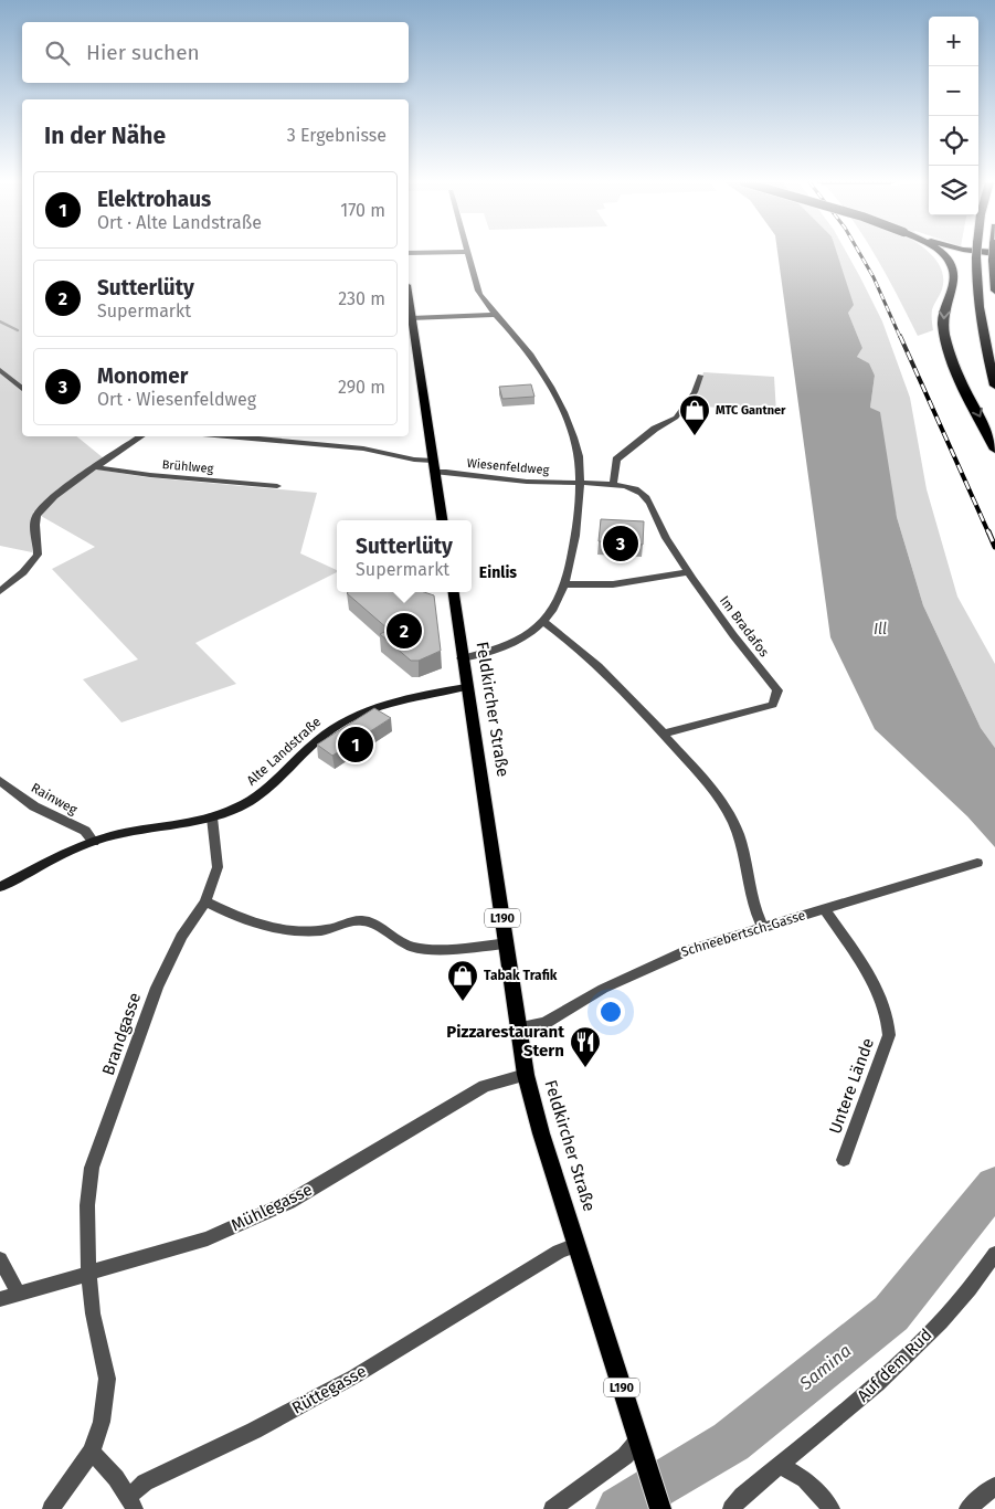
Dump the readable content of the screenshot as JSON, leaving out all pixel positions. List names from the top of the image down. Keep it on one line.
{"streets":{"main road":["Feldkircher Straße","Alte Landstraße","L190"],"street":["Brühlweg","Wiesenfeldweg","Im Bradafos","Rainweg","Schneebertsch-Gasse","Brandgasse","Untere Lände","Mühlegasse","Auf dem Rud","Rüttegasse"]},"crossings":[["Wiesenfeldweg","Im Bradafos"],["Feldkircher Straße","Alte Landstraße"],["Feldkircher Straße","Schneebertsch-Gasse"],["Feldkircher Straße","Mühlegasse"],["Feldkircher Straße","Rüttegasse"],["Alte Landstraße","Rainweg"],["Alte Landstraße","Brandgasse"],["Schneebertsch-Gasse","Untere Lände"],["Brandgasse","Mühlegasse"],["Brandgasse","Rüttegasse"]],"districts":["Einlis"],"water":["Ill","Samina"],"places":{"shop":["MTC Gantner","Tabak Trafik"],"restaurant":["Pizzarestaurant Stern"]},"page":{"map_buttons":["+","−"],"search":"Hier suchen","heading":["In der Nähe","3 Ergebnisse"],"list":[{"mark":"1","name":"Elektrohaus","note":"Ort · Alte Landstraße","value":"170 m"},{"mark":"2","name":"Sutterlüty","note":"Supermarkt","value":"230 m"},{"mark":"3","name":"Monomer","note":"Ort · Wiesenfeldweg","value":"290 m"}],"popup":["Sutterlüty","Supermarkt"],"pins":["3","2","1"]}}
